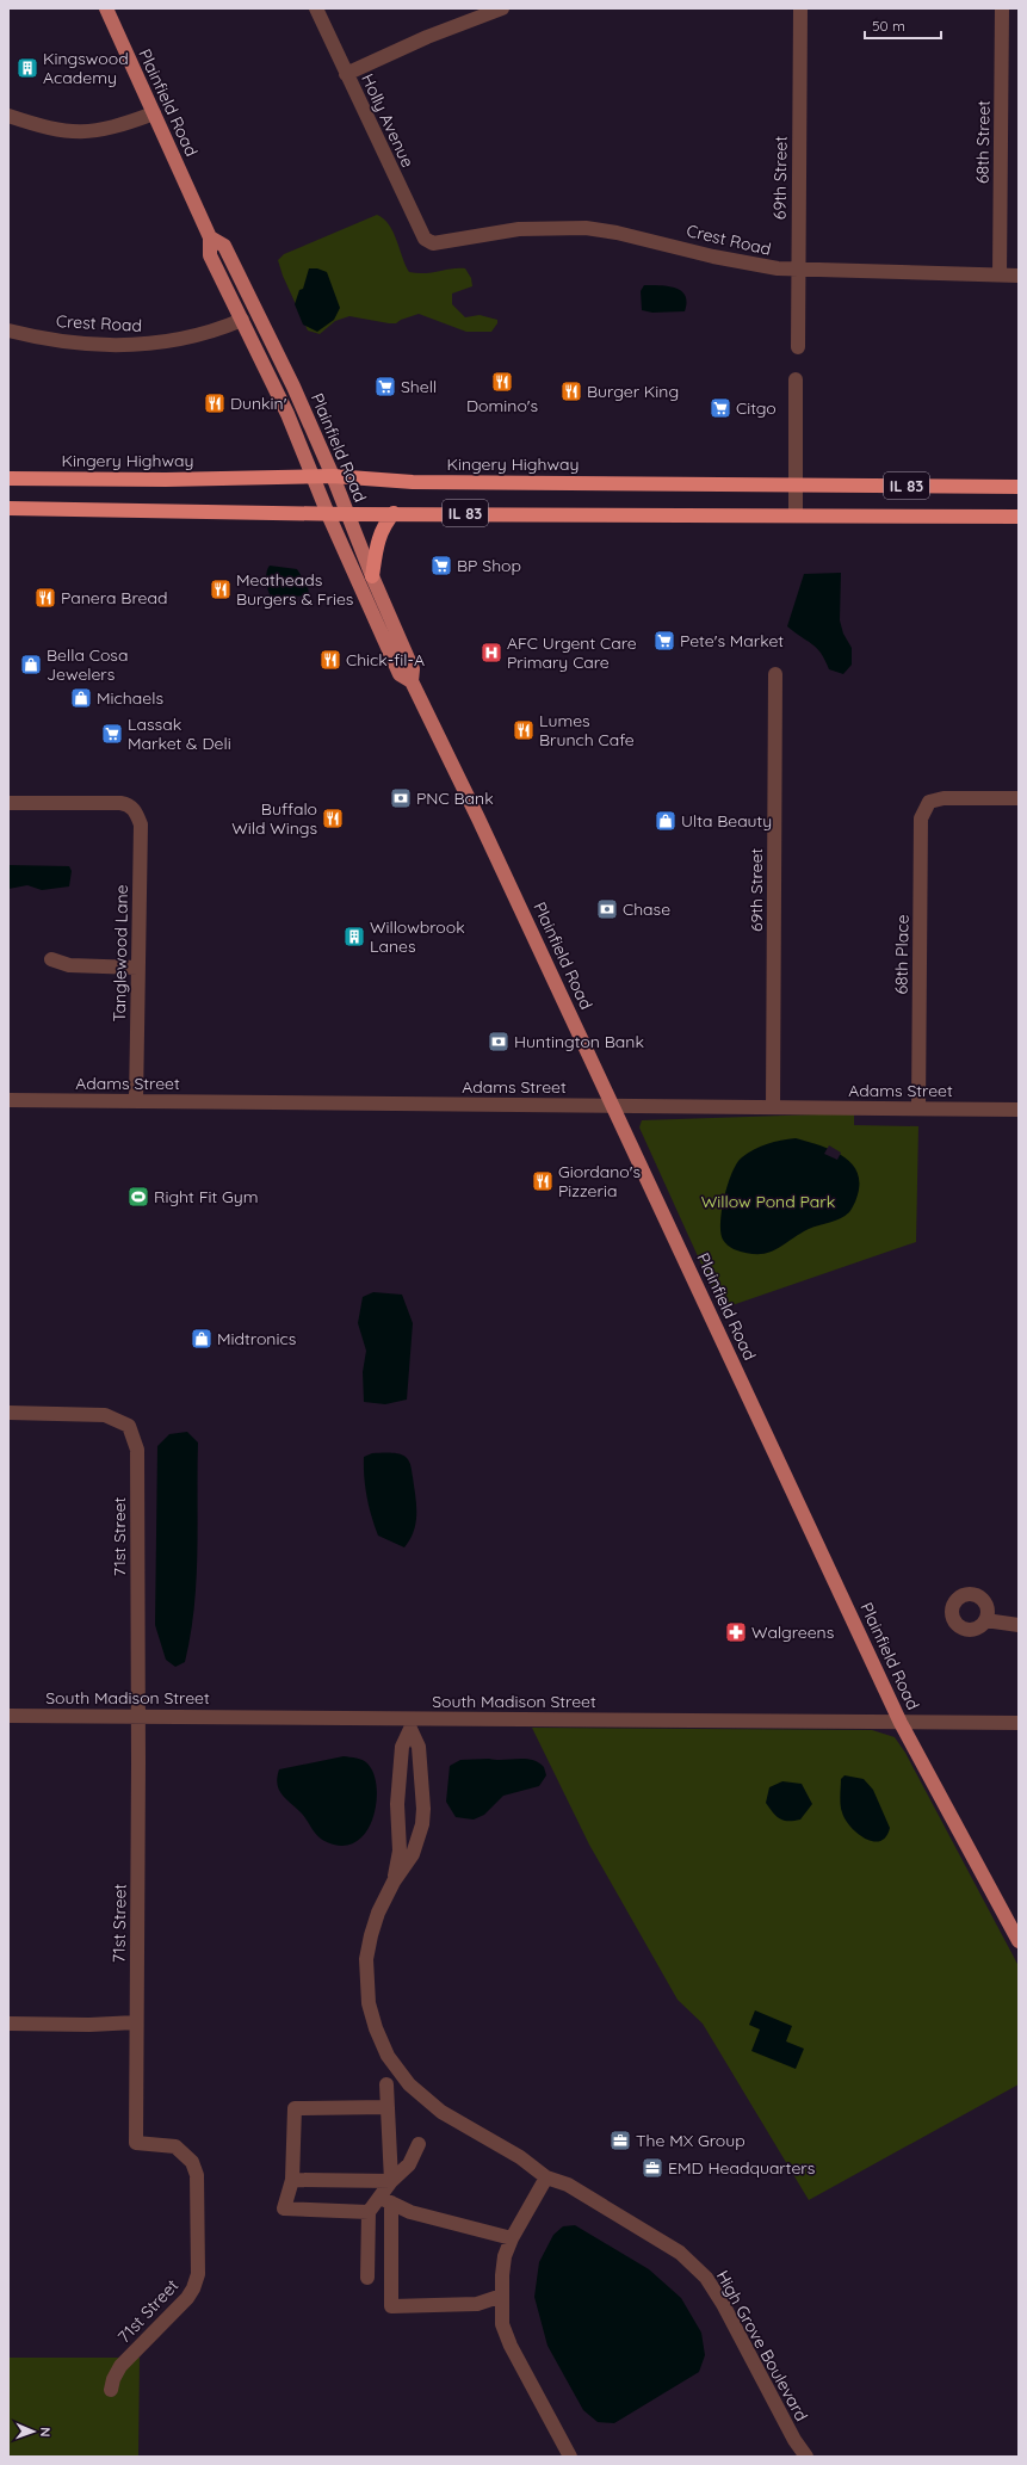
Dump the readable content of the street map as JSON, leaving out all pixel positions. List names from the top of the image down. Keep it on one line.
{"streets":{"highway":["Kingery Highway","IL 83"],"main road":["Plainfield Road"],"street":["Holly Avenue","68th Street","69th Street","Crest Road","Tanglewood Lane","68th Place","Adams Street","71st Street","South Madison Street","High Grove Boulevard"]},"crossings":[["Plainfield Road","Crest Road"],["Plainfield Road","Kingery Highway"],["Plainfield Road","IL 83"],["Plainfield Road","Adams Street"],["Plainfield Road","South Madison Street"],["Holly Avenue","Crest Road"],["68th Street","Crest Road"],["69th Street","Crest Road"],["69th Street","Adams Street"],["Tanglewood Lane","Adams Street"],["68th Place","Adams Street"],["71st Street","South Madison Street"]],"parks":["Willow Pond Park"],"places":{"building":["Kingswood Academy","Willowbrook Lanes"],"restaurant":["Domino's","Burger King","Dunkin'","Meatheads Burgers & Fries","Panera Bread","Chick-fil-A","Lumes Brunch Cafe","Buffalo Wild Wings","Giordano's Pizzeria"],"supermarket":["Shell","Citgo","BP Shop","Pete's Market","Lassak Market & Deli"],"hospital":["AFC Urgent Care Primary Care"],"shop":["Bella Cosa Jewelers","Michaels","Ulta Beauty","Midtronics"],"bank":["PNC Bank","Chase","Huntington Bank"],"sports":["Right Fit Gym"],"pharmacy":["Walgreens"],"office":["The MX Group","EMD Headquarters"]},"scale_bar":"50 m","north":"right"}
